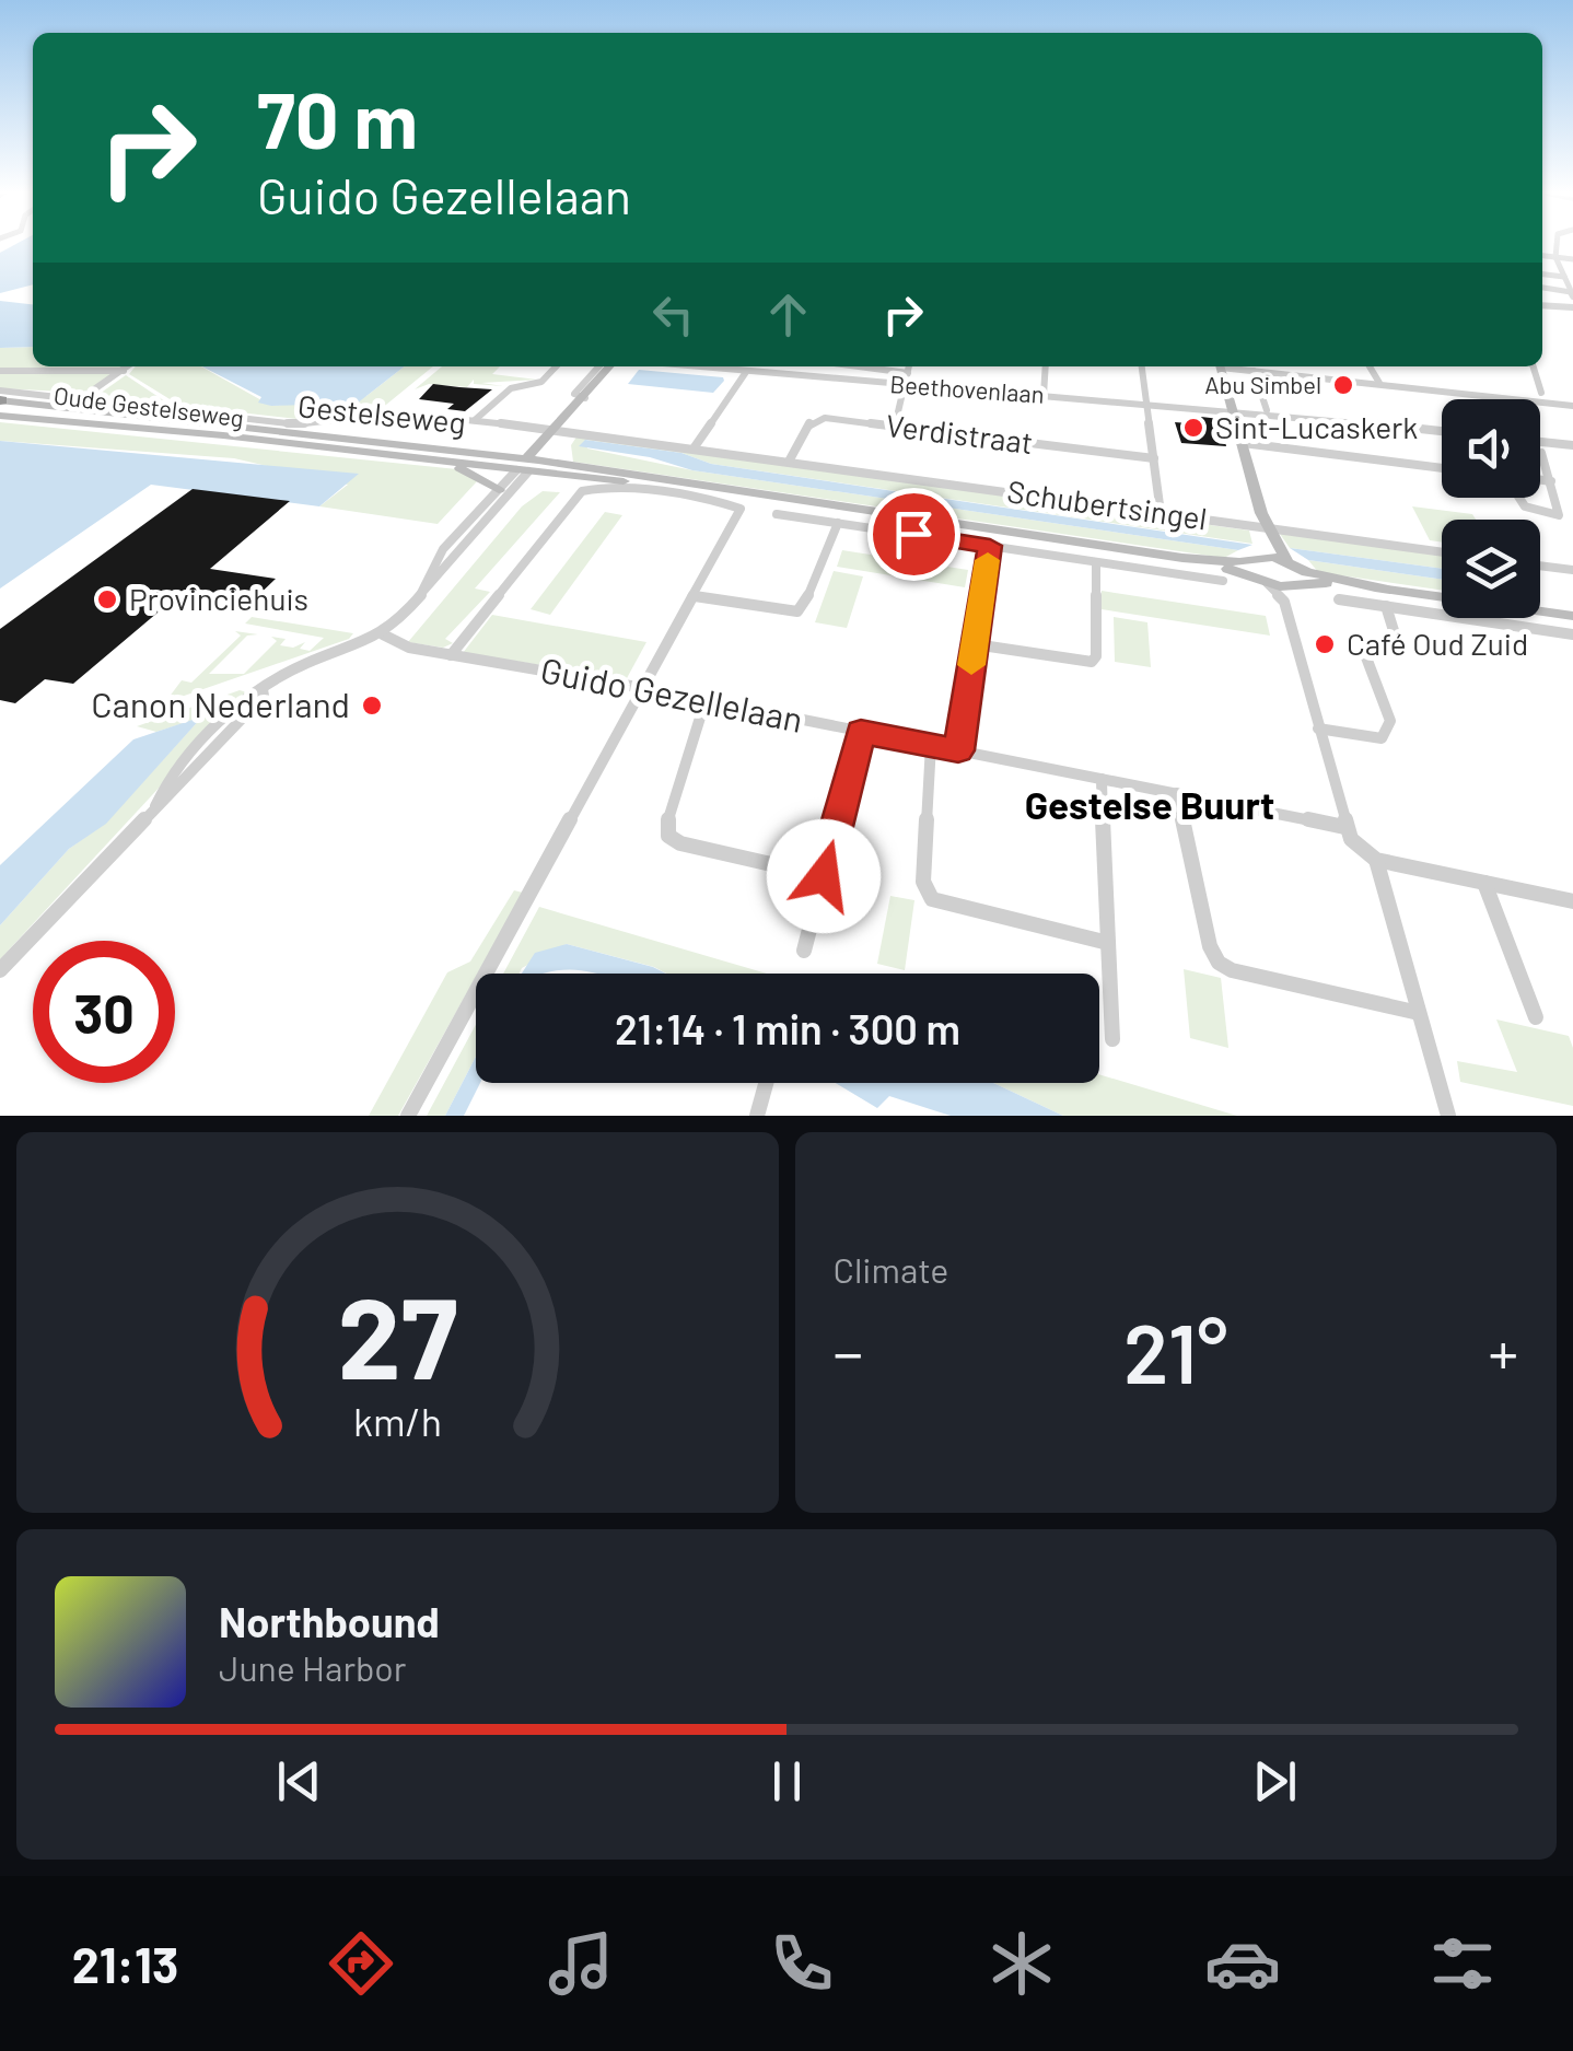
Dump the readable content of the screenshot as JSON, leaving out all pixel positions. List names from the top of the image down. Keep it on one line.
{"streets":{"main road":["Gestelseweg"],"street":["Beethovenlaan","Oude Gestelseweg","Verdistraat","Schubertsingel","Guido Gezellelaan"]},"crossings":[["Oude Gestelseweg","Schubertsingel"],["Verdistraat","Schubertsingel"]],"districts":["Gestelse Buurt"],"places":["Abu Simbel","Sint-Lucaskerk","Provinciehuis","Café Oud Zuid","Canon Nederland"],"page":{"turn":["70 m","Guido Gezellelaan"],"limit":"30","trip":"21:14 · 1 min · 300 m","tile":"Climate","heat":["−","21°","+"],"song":["Northbound","June Harbor"],"tabs":"21:13","gauge":["27","km/h"]}}
